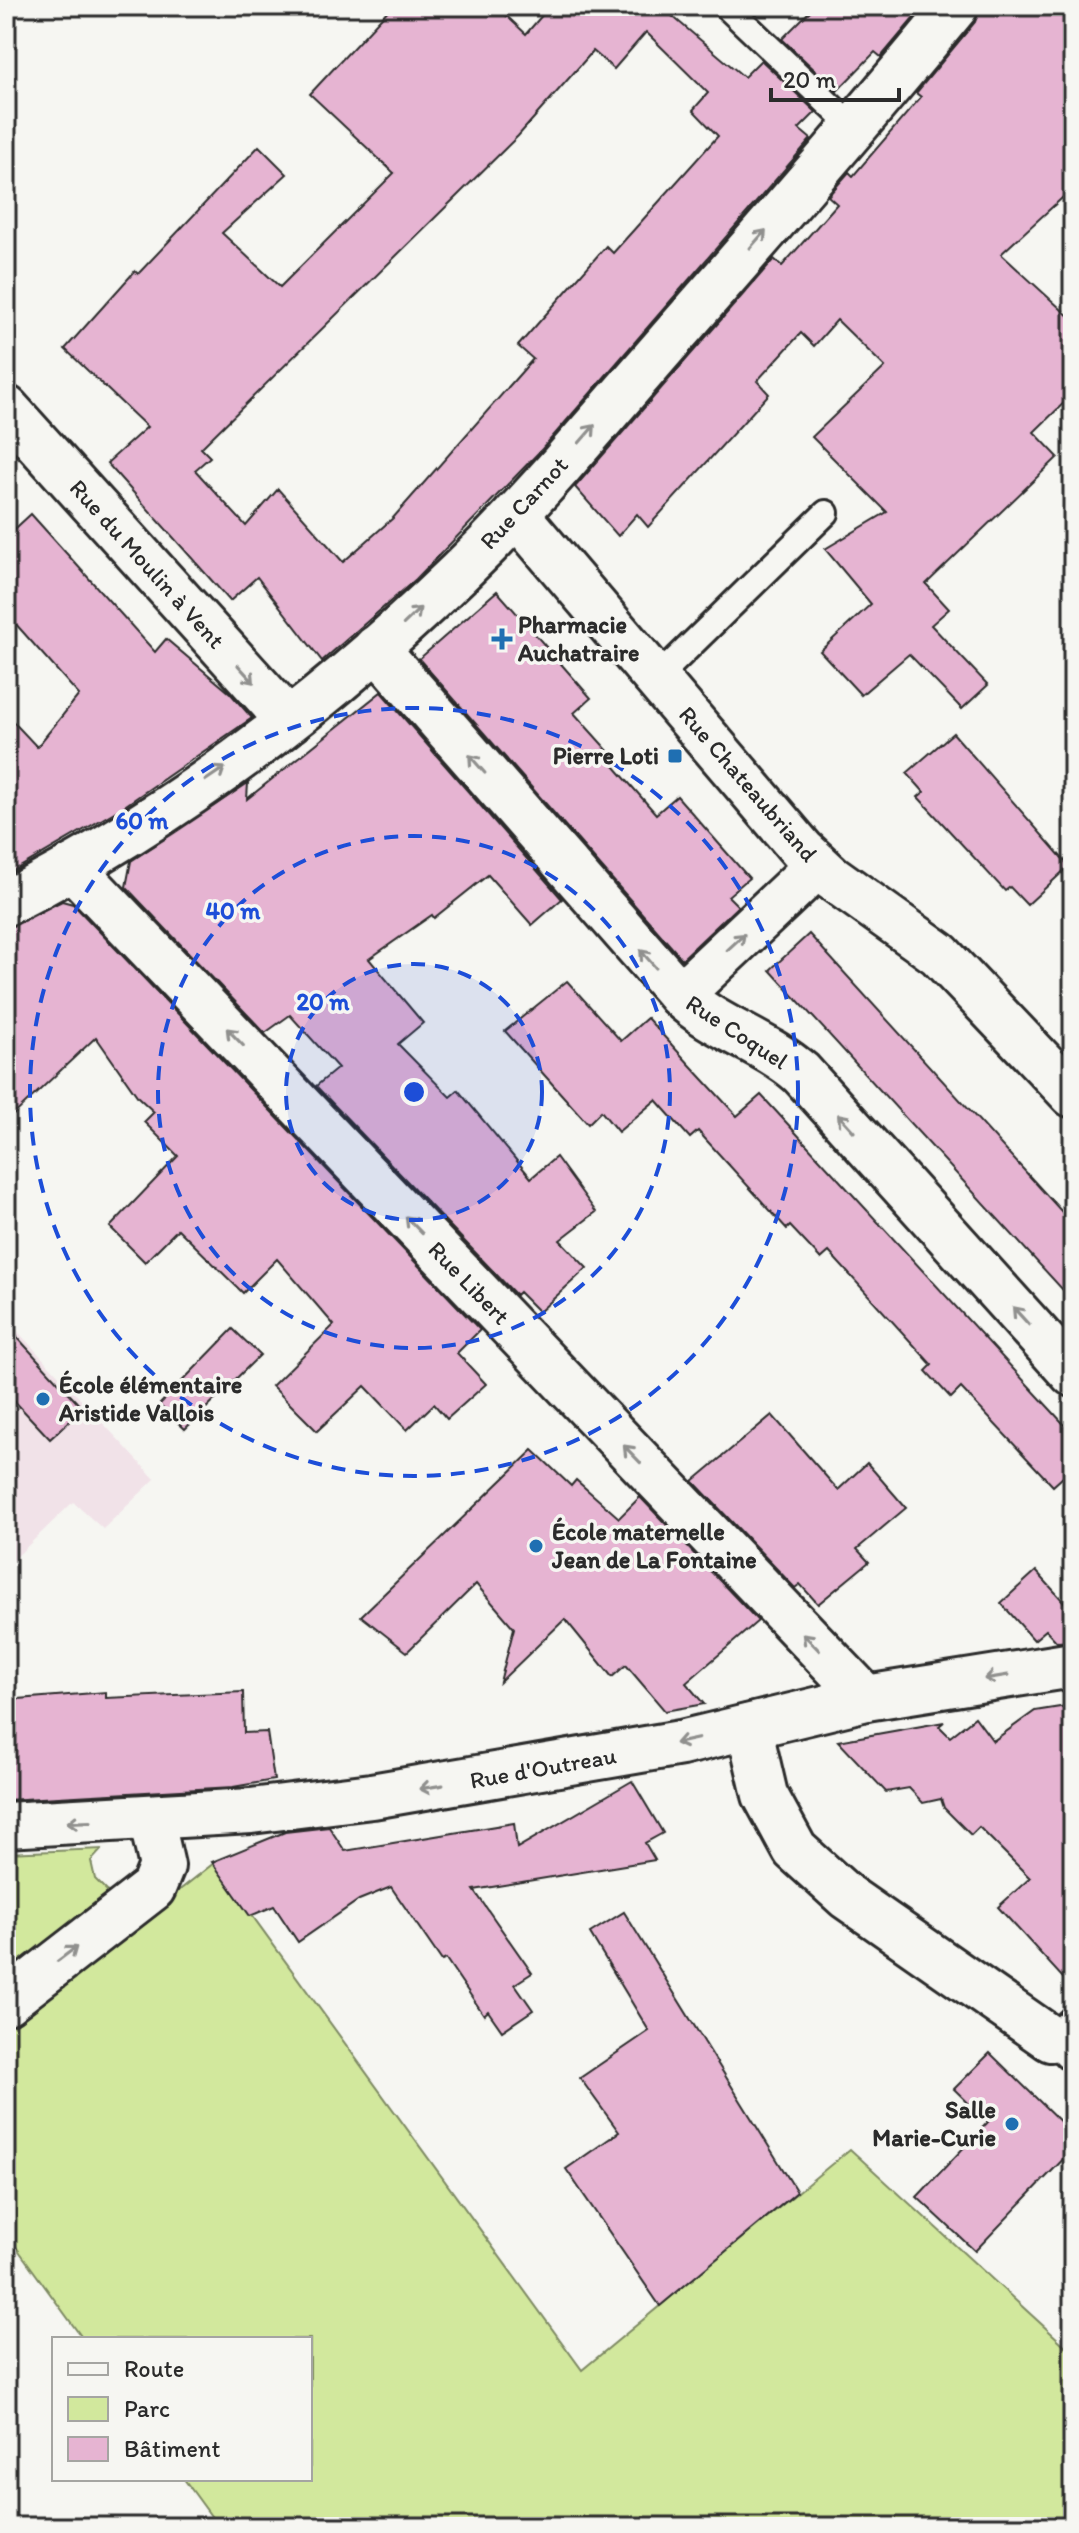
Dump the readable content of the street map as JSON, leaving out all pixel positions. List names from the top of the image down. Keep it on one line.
{"streets":{"street":["Rue Carnot","Rue du Moulin à Vent","Rue Chateaubriand","Rue Coquel","Rue Libert","Rue d'Outreau"]},"crossings":[["Rue Carnot","Rue du Moulin à Vent"],["Rue Carnot","Rue Chateaubriand"],["Rue Carnot","Rue Coquel"],["Rue Carnot","Rue Libert"],["Rue Libert","Rue d'Outreau"]],"one_way":["Rue Carnot","Rue du Moulin à Vent","Rue Coquel","Rue Libert","Rue d'Outreau"],"places":{"health":["Pharmacie Auchatraire"],"transit":["Pierre Loti"],"other":["École élémentaire Aristide Vallois","École maternelle Jean de La Fontaine","Salle Marie-Curie"]},"legend":["Route","Parc","Bâtiment"],"scale_bar":"20 m","rings":["60 m","40 m","20 m"]}
